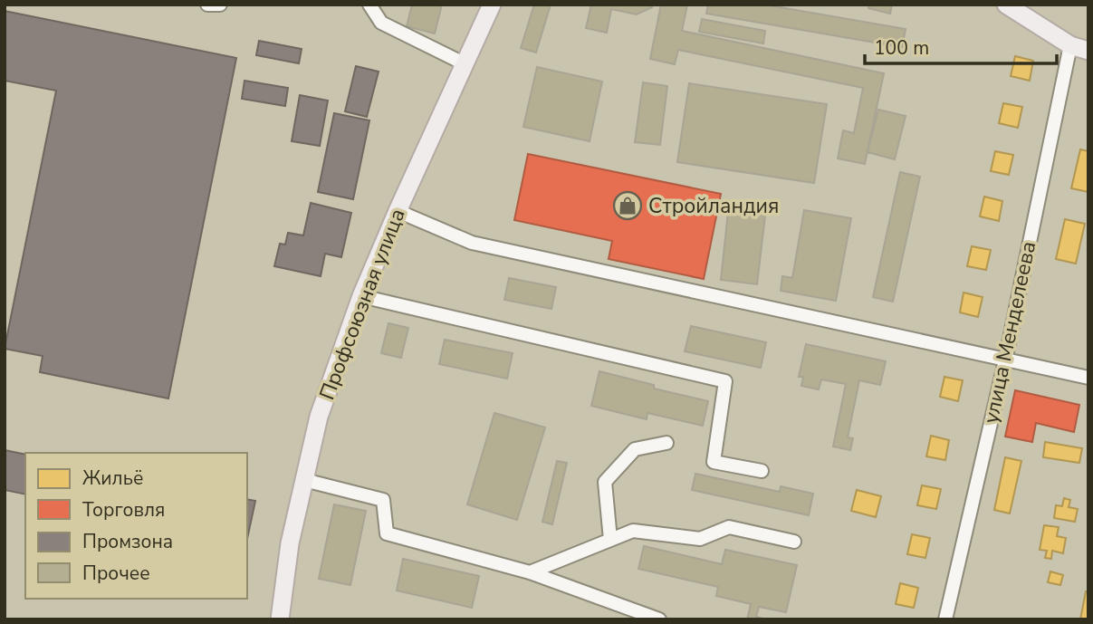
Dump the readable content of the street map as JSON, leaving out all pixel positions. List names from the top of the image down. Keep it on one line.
{"streets":{"main road":["Профсоюзная улица"],"street":["улица Менделеева"]},"places":{"shop":["Стройландия"]},"legend":["Жильё","Торговля","Промзона","Прочее"],"scale_bar":"100 m"}
